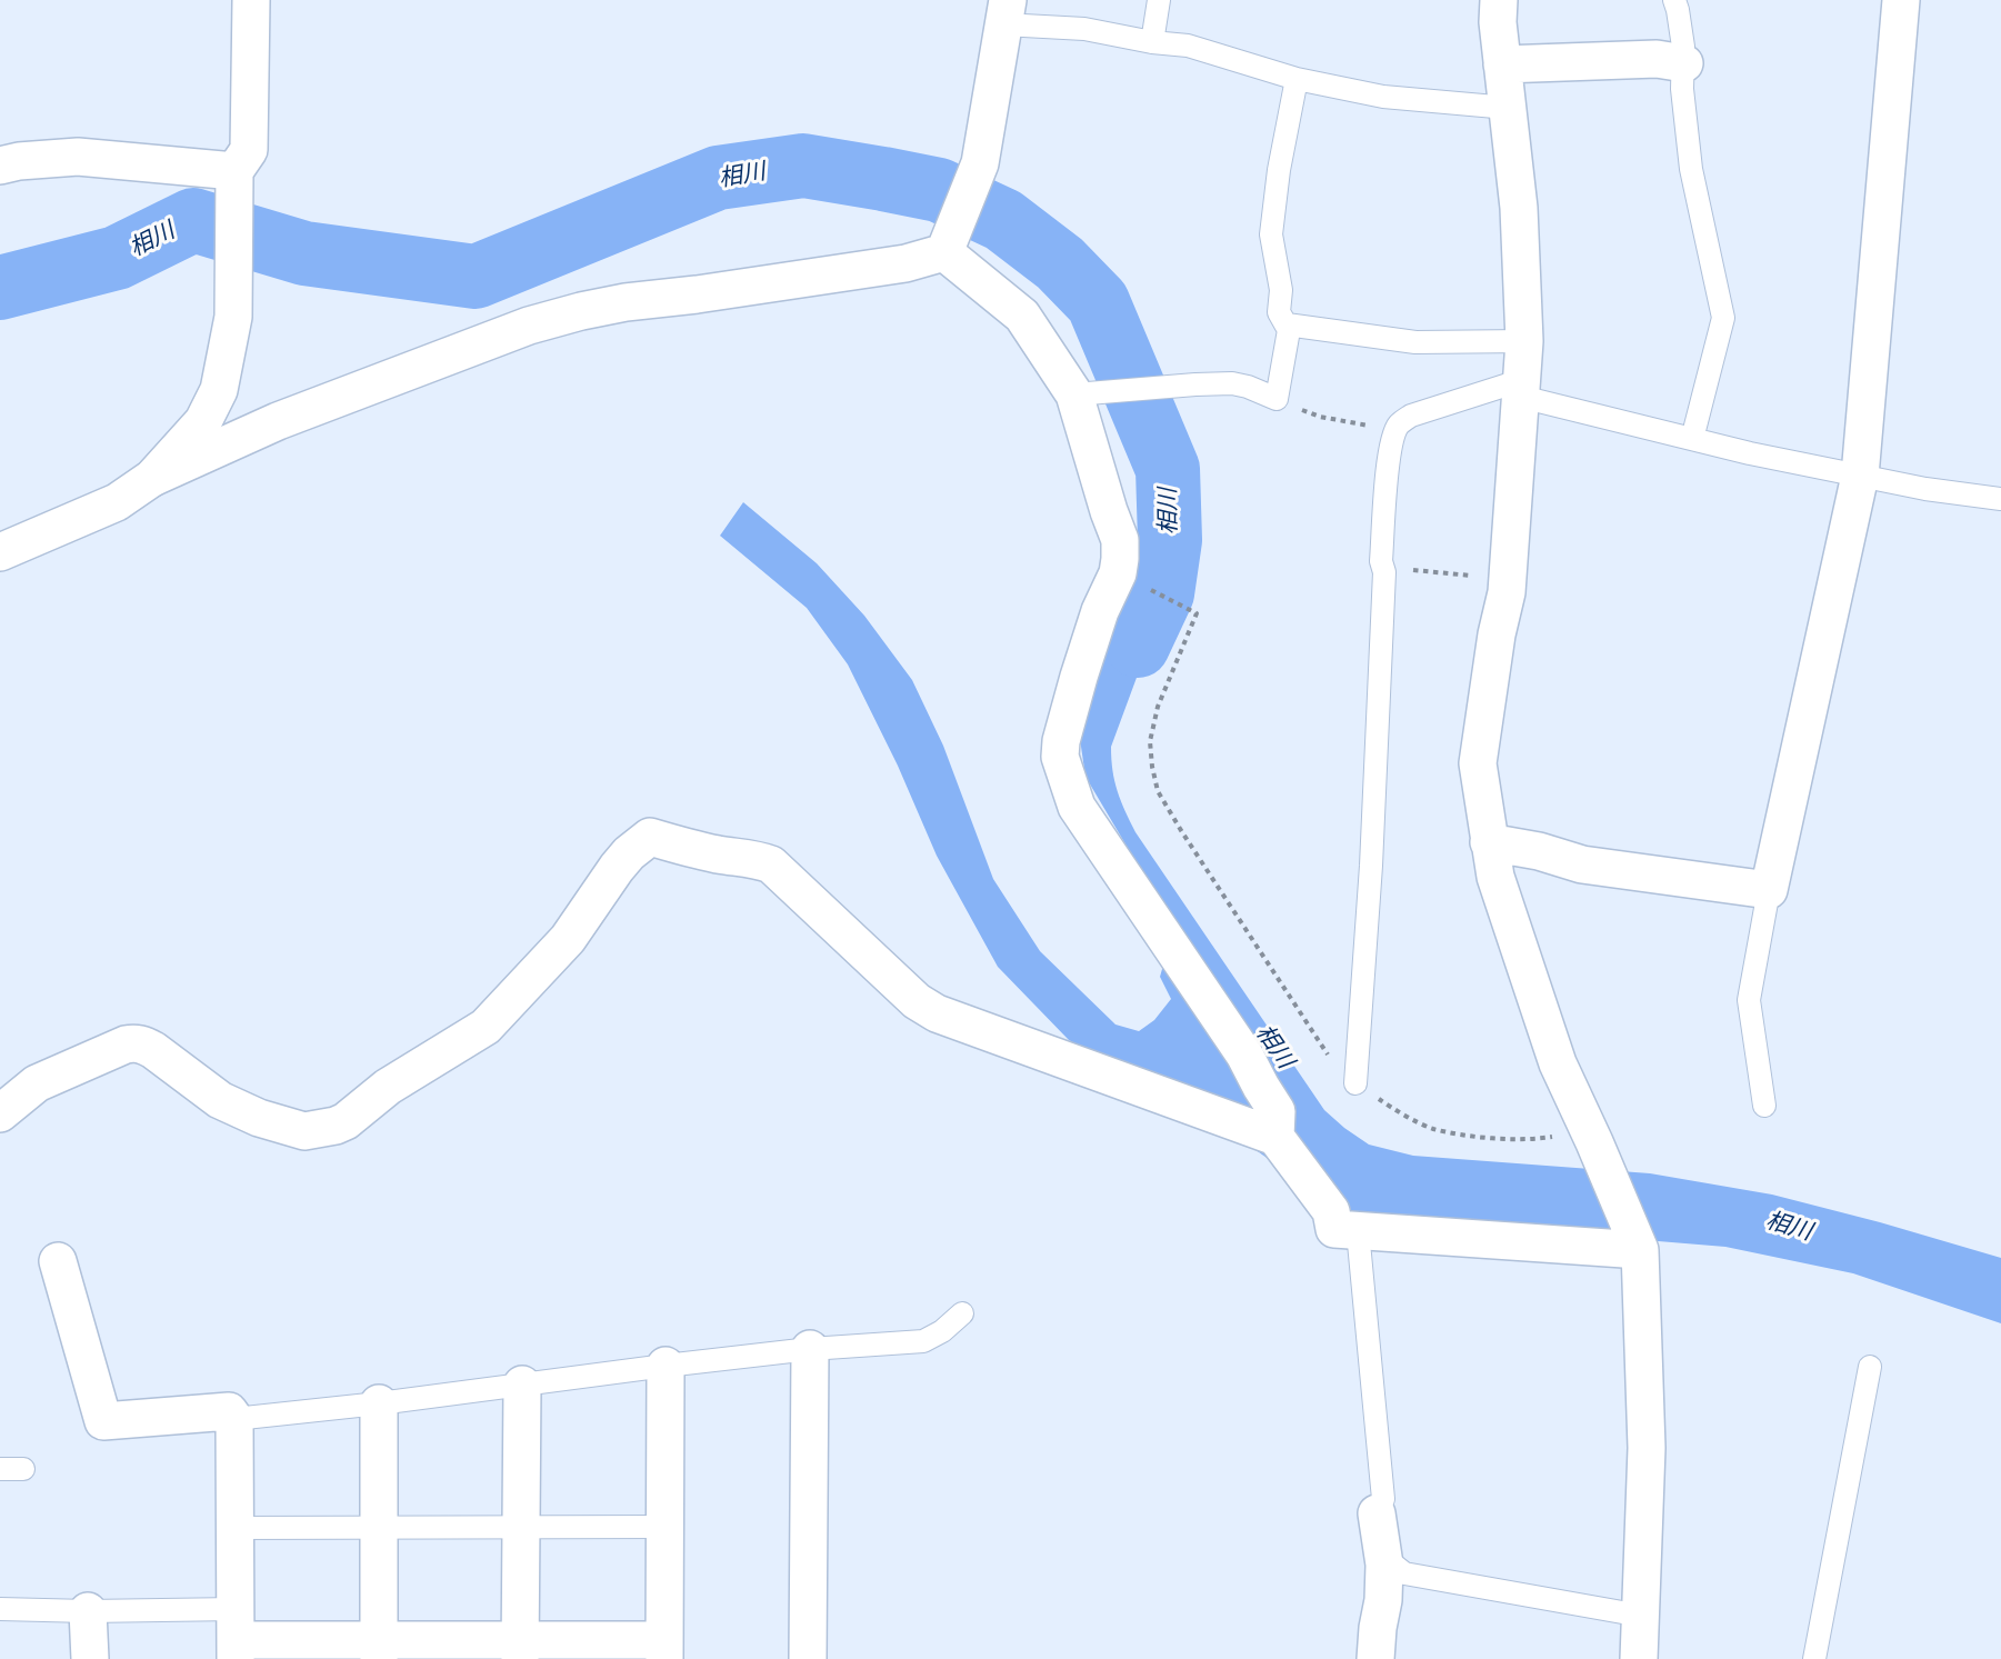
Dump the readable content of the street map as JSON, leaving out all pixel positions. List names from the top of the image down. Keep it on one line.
{"water":["相川"]}
